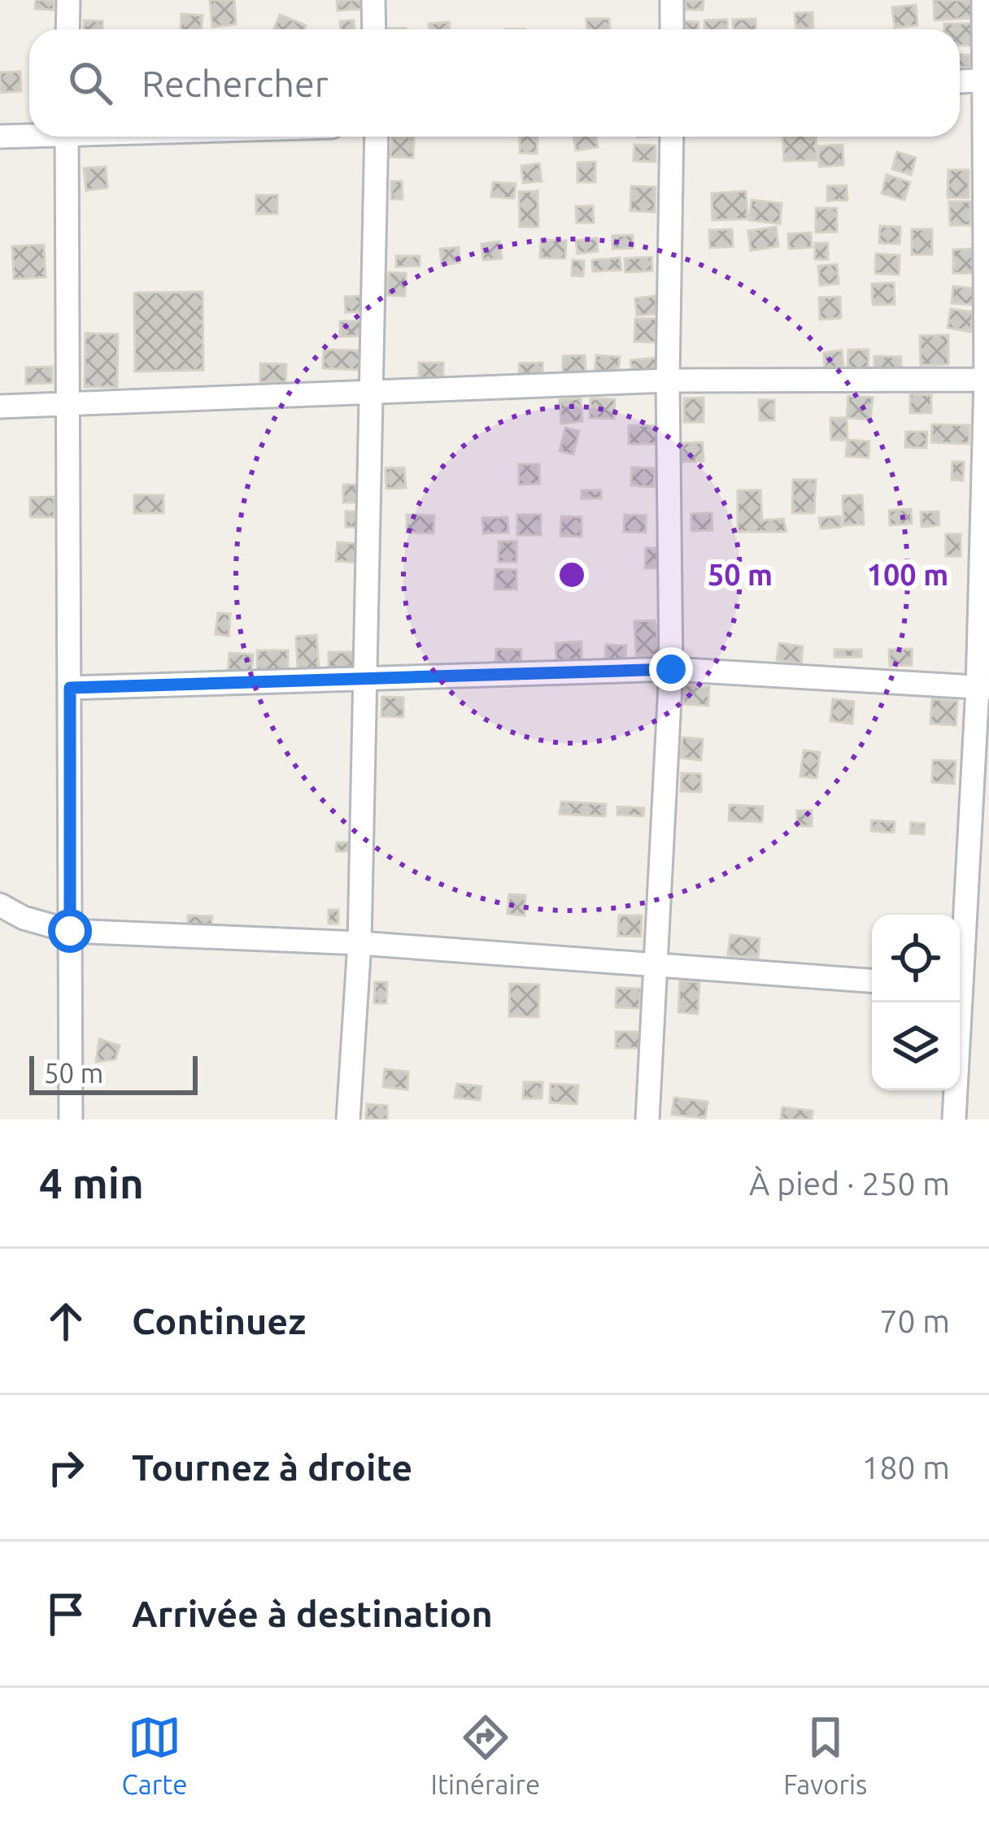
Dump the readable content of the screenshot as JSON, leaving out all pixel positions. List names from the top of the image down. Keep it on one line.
{"scale_bar":"50 m","page":{"search":"Rechercher","scale":"50 m","heading":["4 min","À pied · 250 m"],"list":[["Continuez","70 m"],["Tournez à droite","180 m"],"Arrivée à destination"],"nav":["Carte","Itinéraire","Favoris"]},"rings":["50 m","100 m"]}
